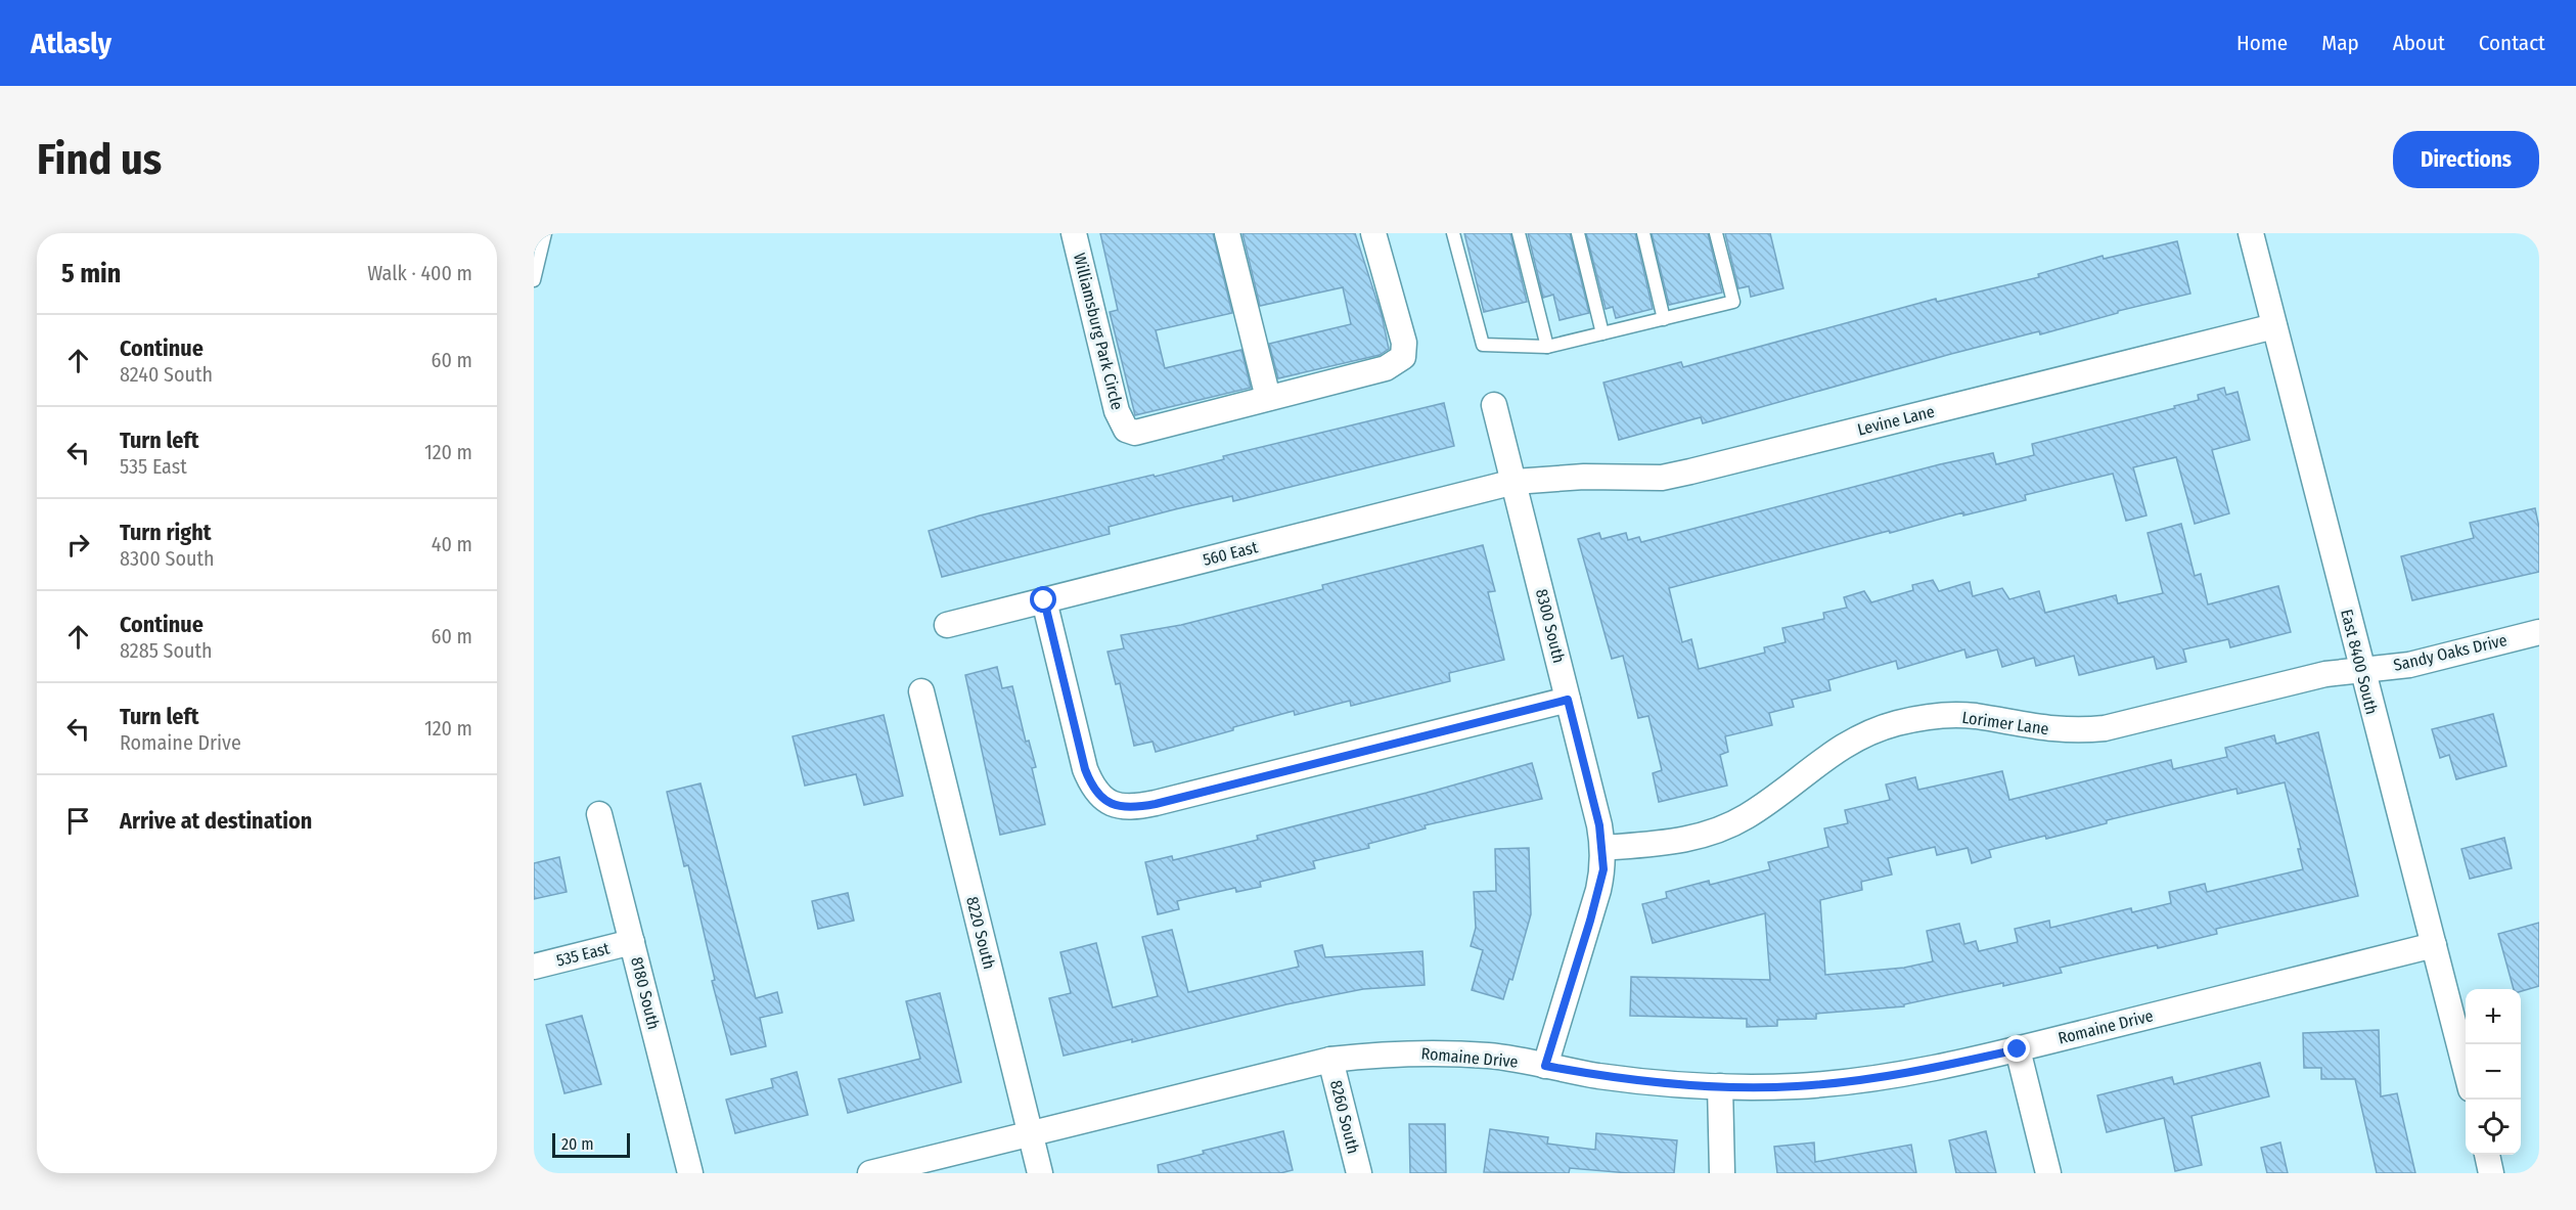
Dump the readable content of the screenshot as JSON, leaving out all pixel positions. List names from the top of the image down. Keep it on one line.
{"streets":{"street":["Williamsburg Park Circle","Levine Lane","560 East","8300 South","Sandy Oaks Drive","East 8400 South","Lorimer Lane","8220 South","535 East","8180 South","Romaine Drive","8260 South"]},"crossings":[["Levine Lane","560 East"],["Levine Lane","8300 South"],["Levine Lane","East 8400 South"],["560 East","8300 South"],["8300 South","Lorimer Lane"],["8300 South","Romaine Drive"],["Sandy Oaks Drive","East 8400 South"],["Sandy Oaks Drive","Lorimer Lane"],["East 8400 South","Lorimer Lane"],["East 8400 South","Romaine Drive"],["8220 South","Romaine Drive"],["535 East","8180 South"],["Romaine Drive","8260 South"]],"scale_bar":"20 m","page":{"header":"Atlasly","nav":["Home","Map","About","Contact"],"buttons":"Directions","title":"Find us","heading":["5 min","Walk · 400 m"],"list":[["Continue","8240 South","60 m"],["Turn left","535 East","120 m"],["Turn right","8300 South","40 m"],["Continue","8285 South","60 m"],["Turn left","Romaine Drive","120 m"],"Arrive at destination"],"map_buttons":["+","−"],"scale":"20 m"}}
